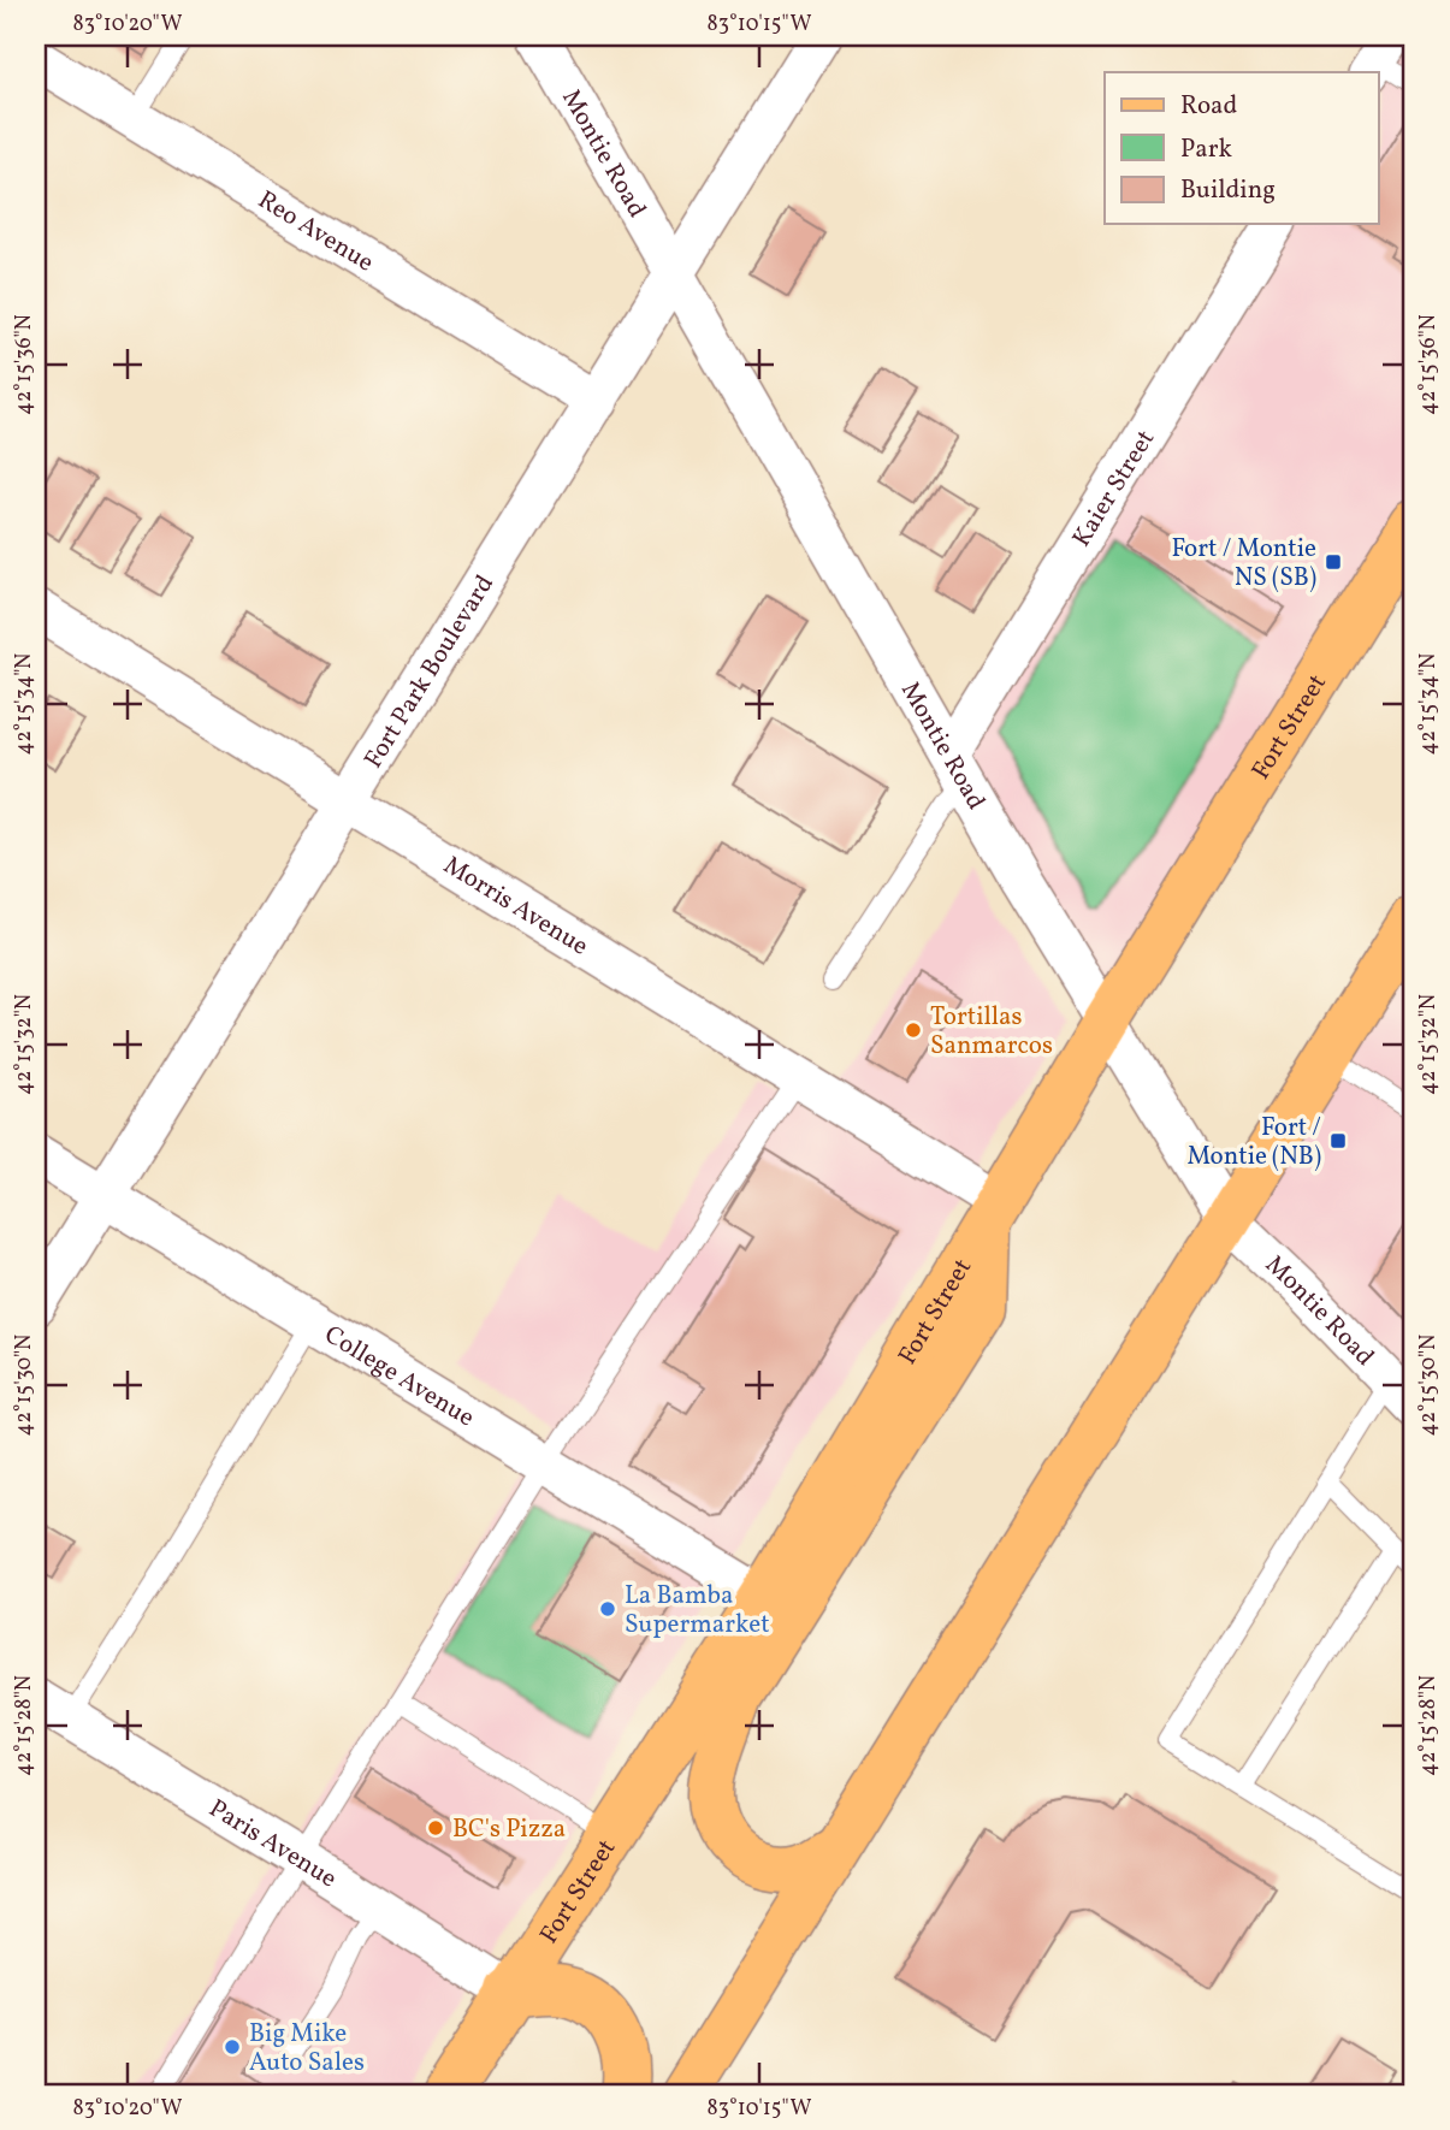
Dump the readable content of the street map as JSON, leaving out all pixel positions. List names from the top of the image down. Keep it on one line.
{"streets":{"main road":["Fort Street"],"street":["Montie Road","Reo Avenue","Kaier Street","Fort Park Boulevard","Morris Avenue","College Avenue","Paris Avenue"]},"crossings":[["Montie Road","Kaier Street"],["Montie Road","Fort Park Boulevard"],["Montie Road","Fort Street"],["Reo Avenue","Fort Park Boulevard"],["Fort Park Boulevard","Morris Avenue"],["Fort Park Boulevard","College Avenue"],["Fort Street","Morris Avenue"],["Fort Street","College Avenue"],["Fort Street","Paris Avenue"]],"places":{"transit":["Fort / Montie NS (SB)","Fort / Montie (NB)"],"other":["Tortillas Sanmarcos","La Bamba Supermarket","BC's Pizza","Big Mike Auto Sales"]},"legend":["Road","Park","Building"],"coordinates":["83°10'20\"W","83°10'15\"W","42°15'36\"N","42°15'34\"N","42°15'32\"N","42°15'30\"N","42°15'28\"N"]}
